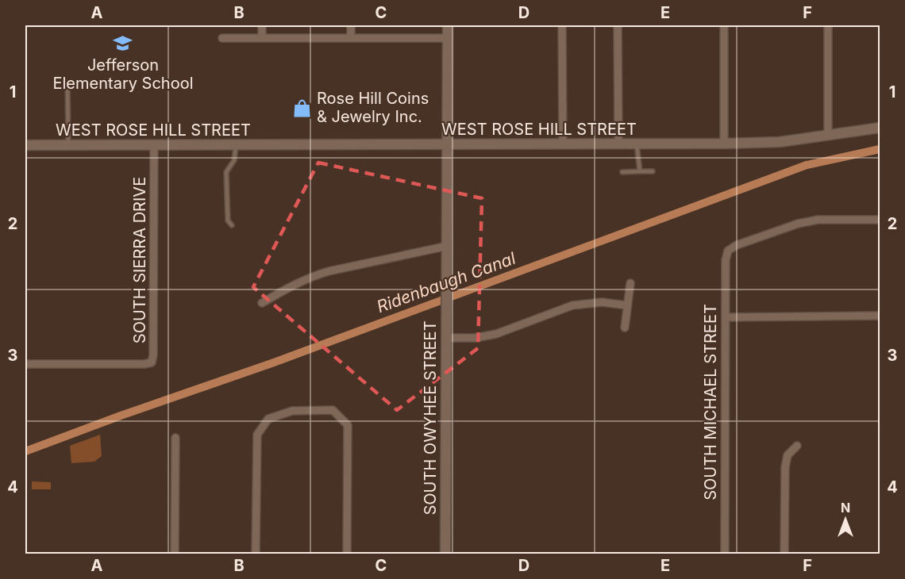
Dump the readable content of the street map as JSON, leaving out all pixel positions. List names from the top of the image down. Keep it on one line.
{"streets":{"street":["WEST ROSE HILL STREET","SOUTH SIERRA DRIVE","SOUTH MICHAEL STREET","SOUTH OWYHEE STREET"]},"crossings":[["WEST ROSE HILL STREET","SOUTH SIERRA DRIVE"],["WEST ROSE HILL STREET","SOUTH OWYHEE STREET"]],"water":["Ridenbaugh Canal"],"places":{"school or university":["Jefferson Elementary School"],"shop":["Rose Hill Coins & Jewelry Inc."]},"north":"top","grid":{"columns":["A","B","C","D","E","F"],"rows":["1","2","3","4"]}}
